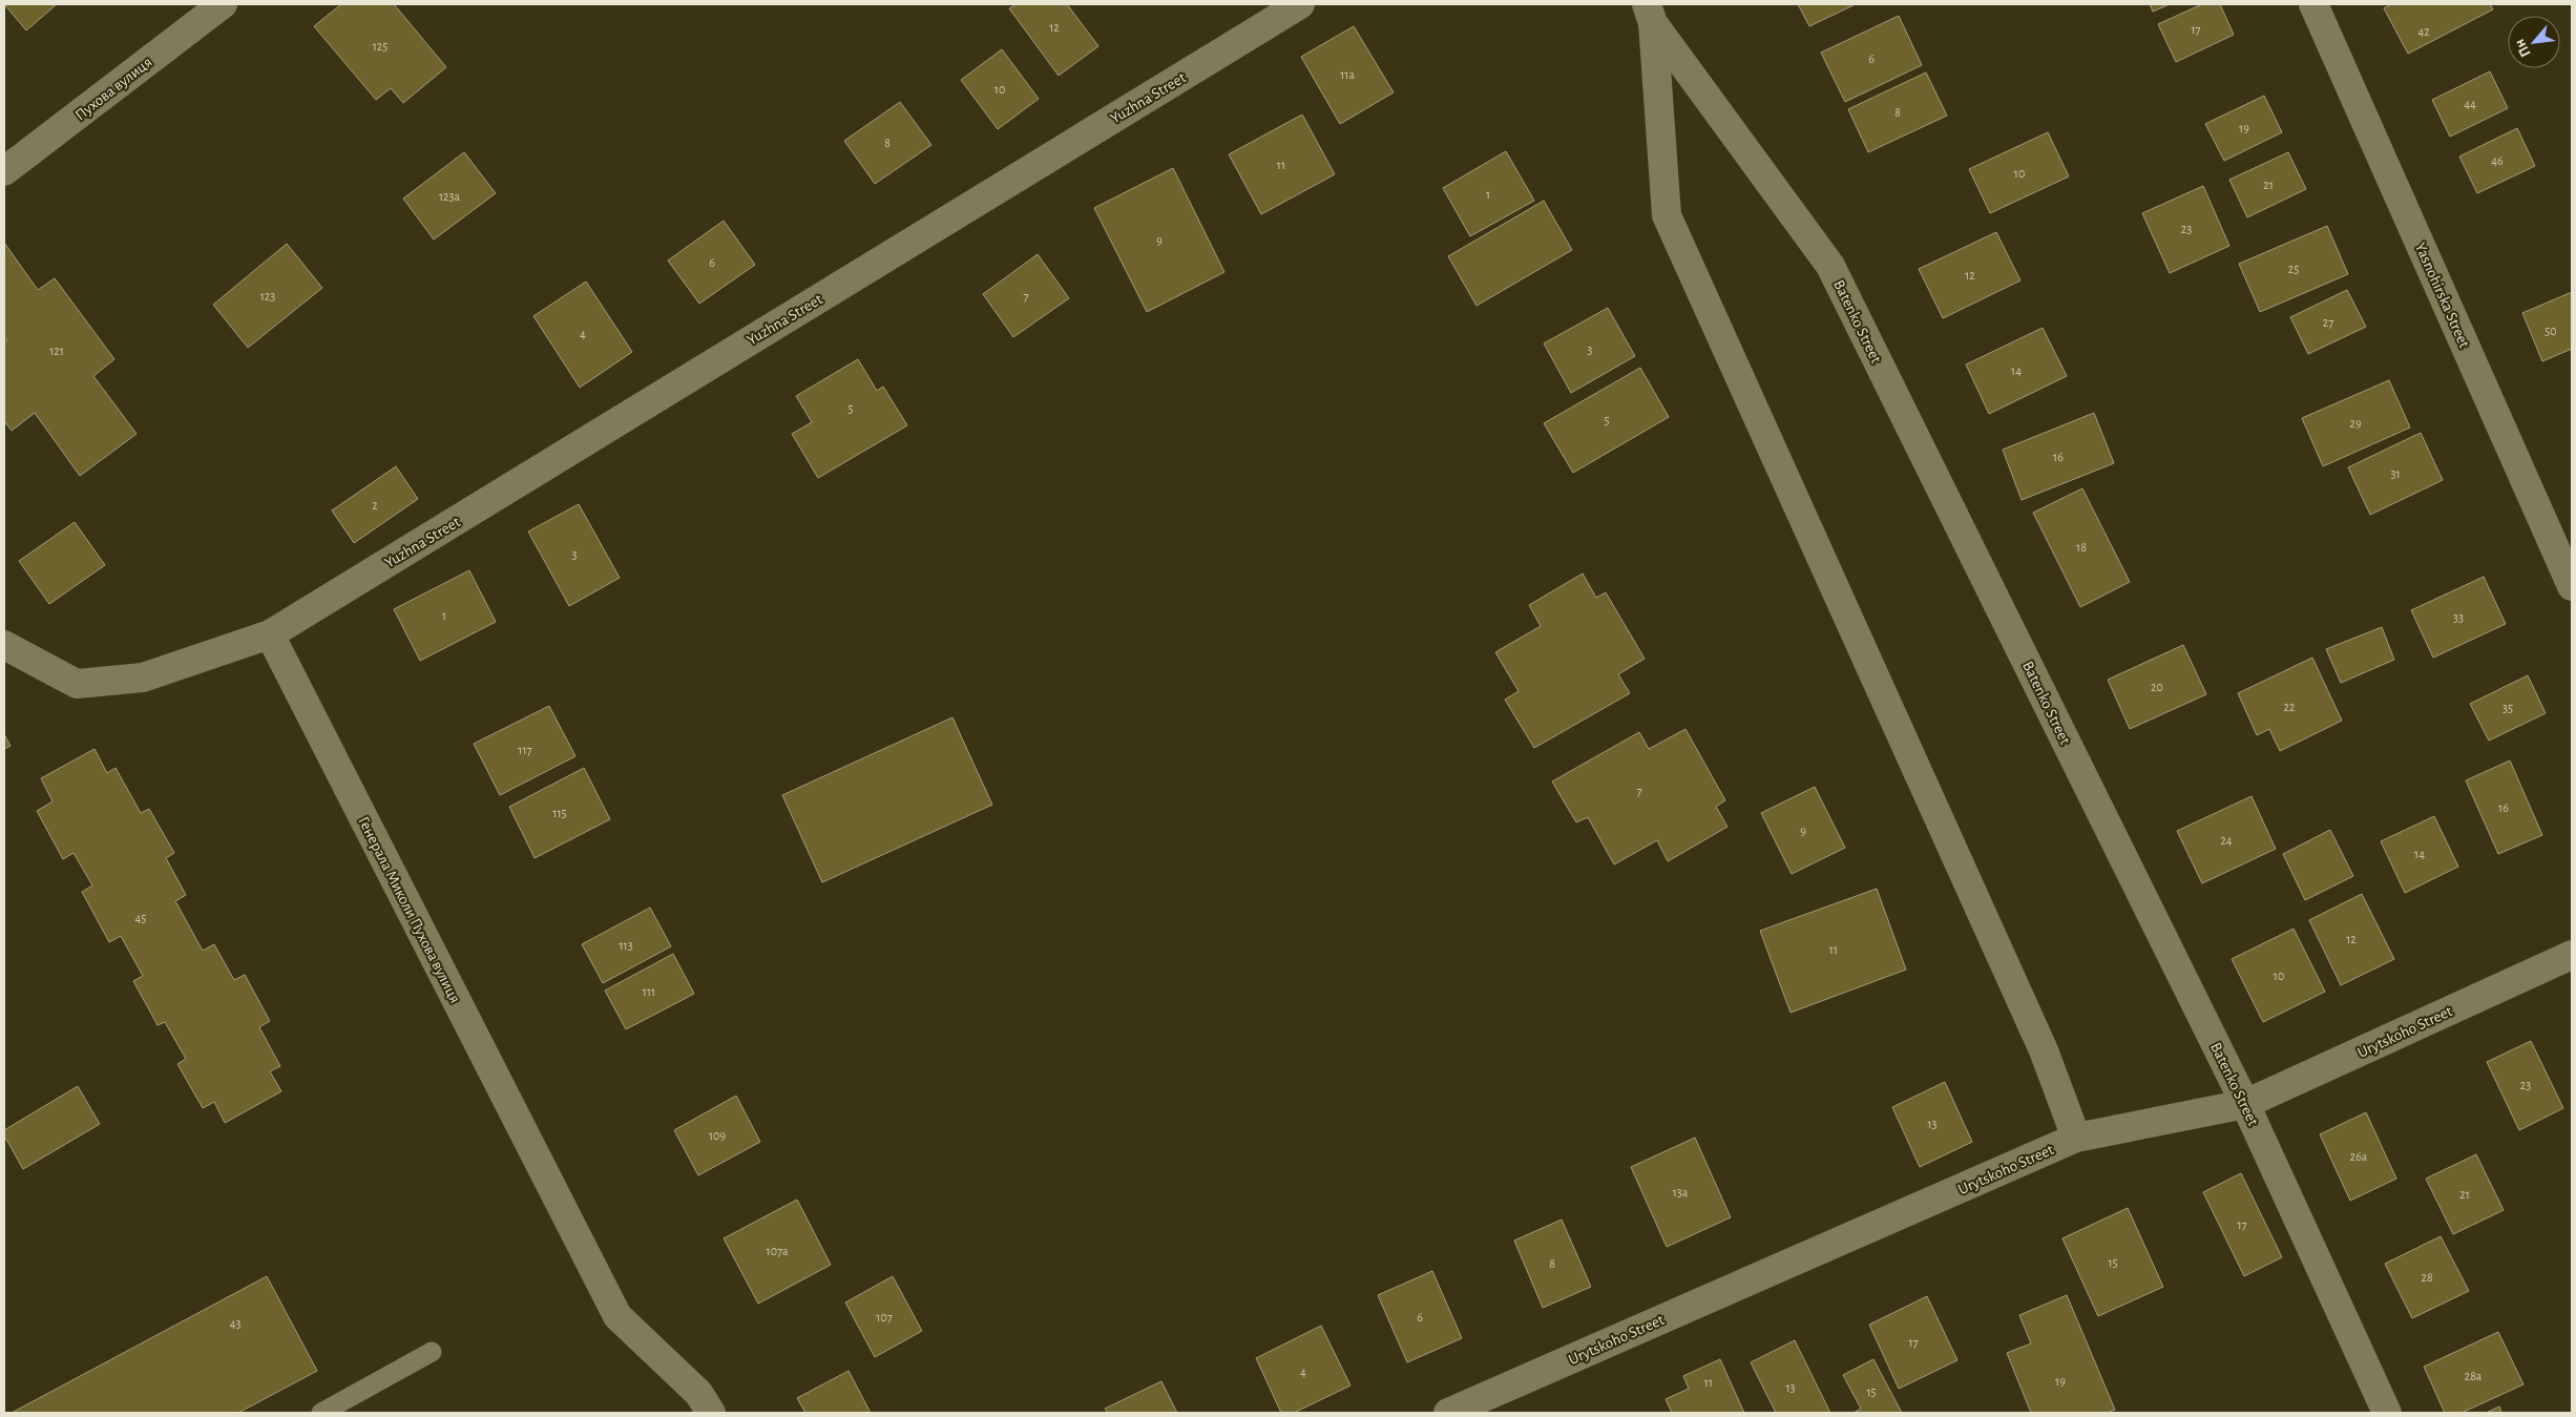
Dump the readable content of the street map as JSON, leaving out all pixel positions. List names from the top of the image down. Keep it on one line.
{"streets":{"street":["Пухова вулиця","Yuzhna Street","Yasnohirska Street","Batenko Street","Генерала Миколи Пухова вулиця","Urytskoho Street"]},"crossings":[["Yuzhna Street","Генерала Миколи Пухова вулиця"],["Batenko Street","Urytskoho Street"]],"house_numbers":["12","17","42","125","6","11а","10","44","8","19","8","46","11","10","21","1","123а","23","9","6","25","12","123","7","27","50","4","3","121","14","5","5","29","16","31","2","18","3","1","33","20","22","35","117","7","16","115","9","24","14","45","12","113","11","10","111","23","13","109","26а","13а","21","17","107а","15","8","28","107","6","43","17","4","28а","19","11","13","15"],"north":"bottom left"}
